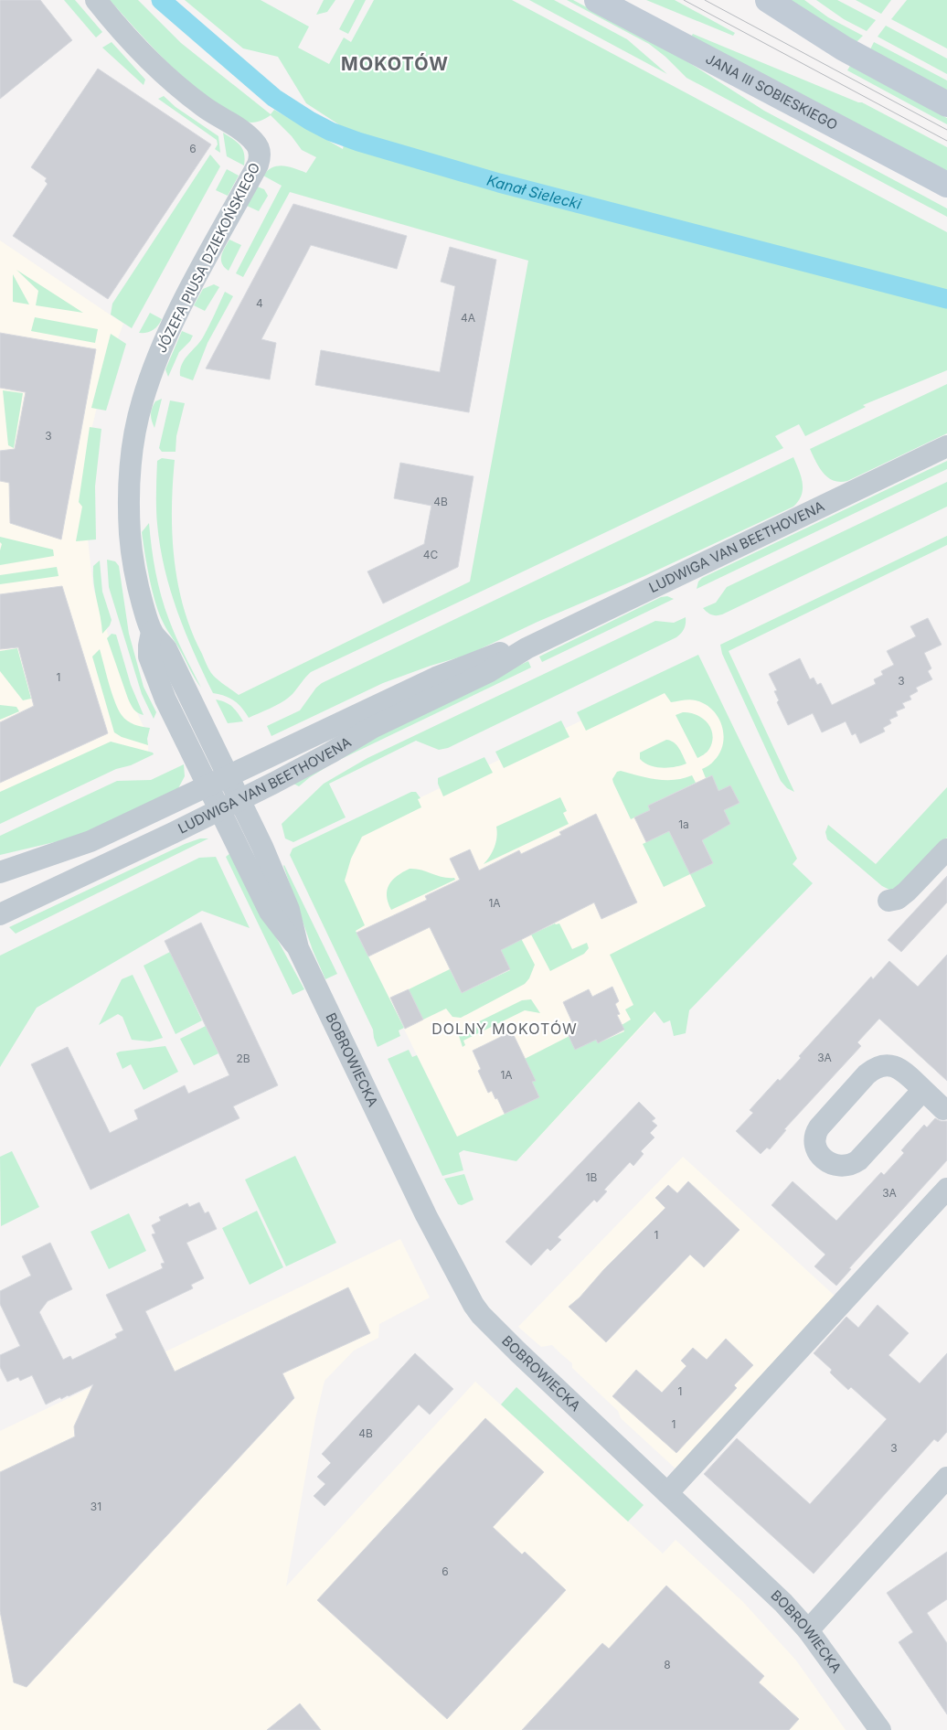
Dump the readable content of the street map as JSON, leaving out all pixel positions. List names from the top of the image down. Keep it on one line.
{"streets":{"main road":["JANA III SOBIESKIEGO"],"street":["JÓZEFA PIUSA DZIEKOŃSKIEGO","LUDWIGA VAN BEETHOVENA","BOBROWIECKA"]},"crossings":[["JÓZEFA PIUSA DZIEKOŃSKIEGO","LUDWIGA VAN BEETHOVENA"],["JÓZEFA PIUSA DZIEKOŃSKIEGO","BOBROWIECKA"],["LUDWIGA VAN BEETHOVENA","BOBROWIECKA"]],"districts":["MOKOTÓW","DOLNY MOKOTÓW"],"water":["Kanał Sielecki"],"house_numbers":["6","4","4A","3","4B","4C","1","3","1a","1A","3A","2B","1A","1B","3A","1","1","1","4B","3","31","6","8"]}
